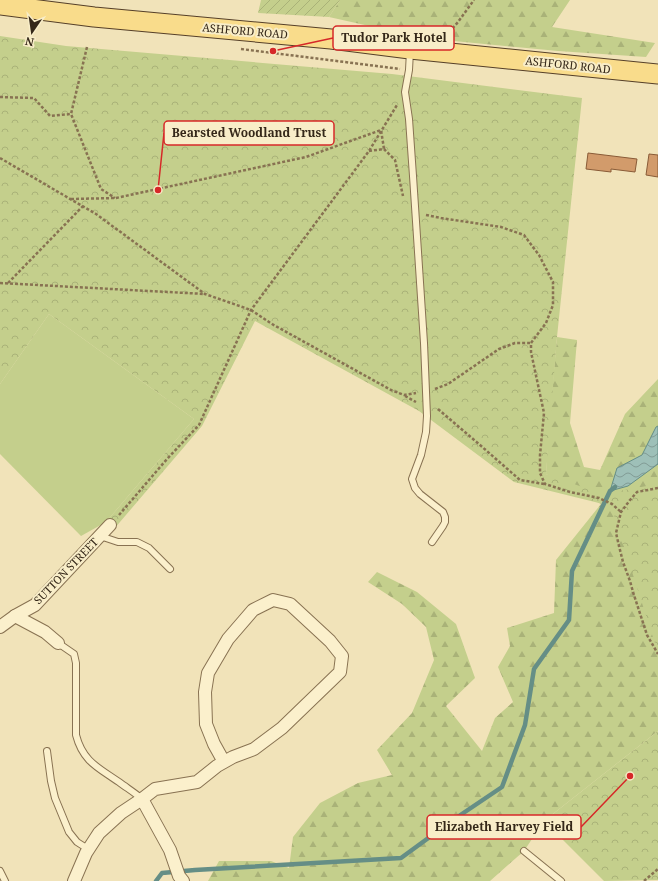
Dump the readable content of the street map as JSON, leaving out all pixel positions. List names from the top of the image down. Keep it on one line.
{"streets":{"main road":["ASHFORD ROAD"],"street":["SUTTON STREET"]},"places":["Tudor Park Hotel","Bearsted Woodland Trust","Elizabeth Harvey Field"],"north":"bottom"}
